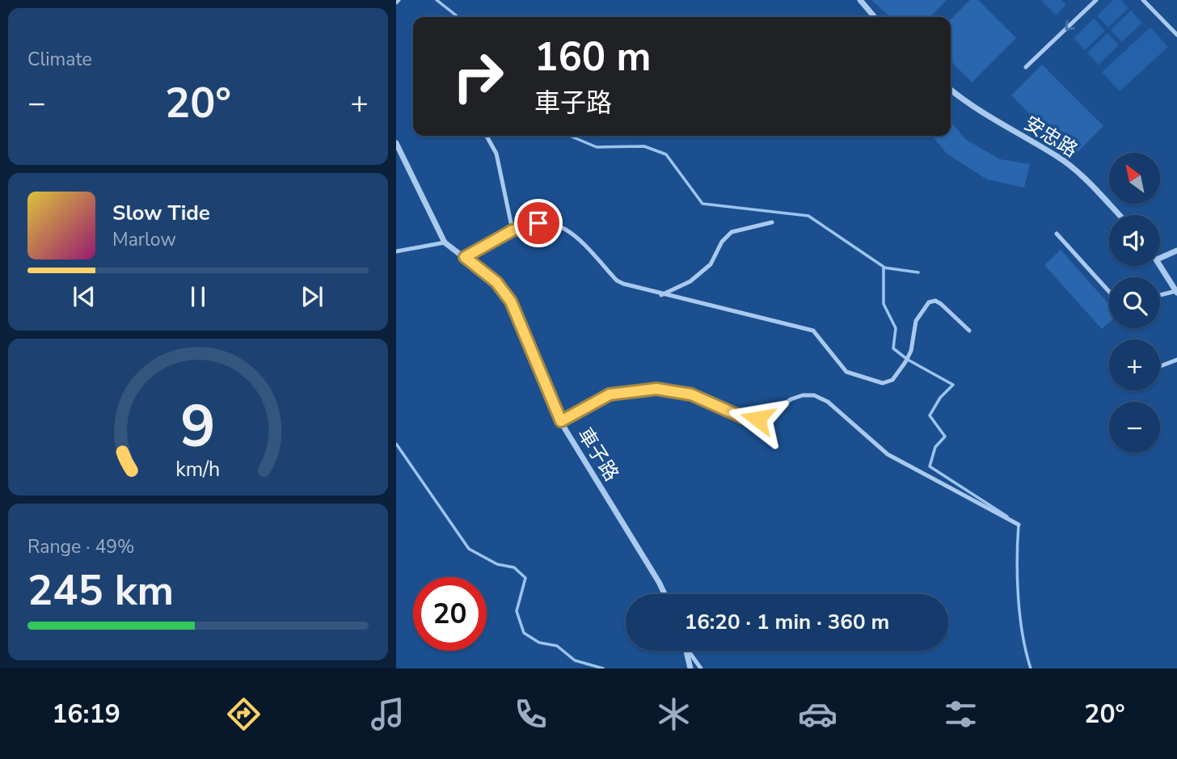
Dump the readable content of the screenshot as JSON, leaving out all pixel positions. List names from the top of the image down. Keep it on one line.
{"streets":{"street":["安忠路","車子路"]},"north":"top left","page":{"tile":["Climate",["Range · 49%","245 km"]],"turn":["160 m","車子路"],"heat":["−","20°","+"],"map_buttons":["+","−"],"song":["Slow Tide","Marlow"],"limit":"20","trip":"16:20 · 1 min · 360 m","tabs":["16:19","20°"],"gauge":["9","km/h"]}}
